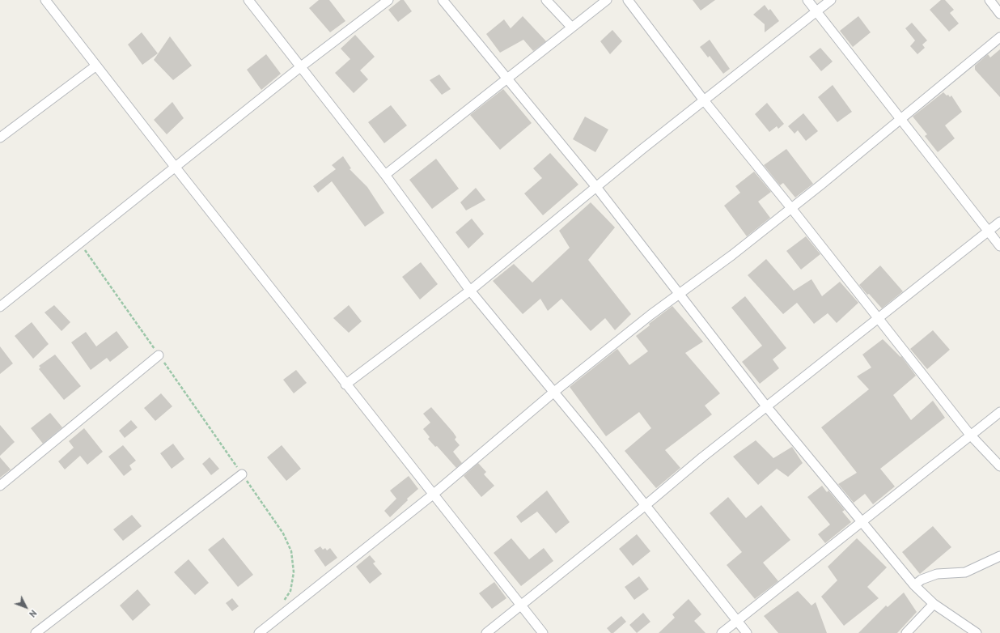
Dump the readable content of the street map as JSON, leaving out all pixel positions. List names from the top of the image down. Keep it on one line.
{"north":"bottom right"}
